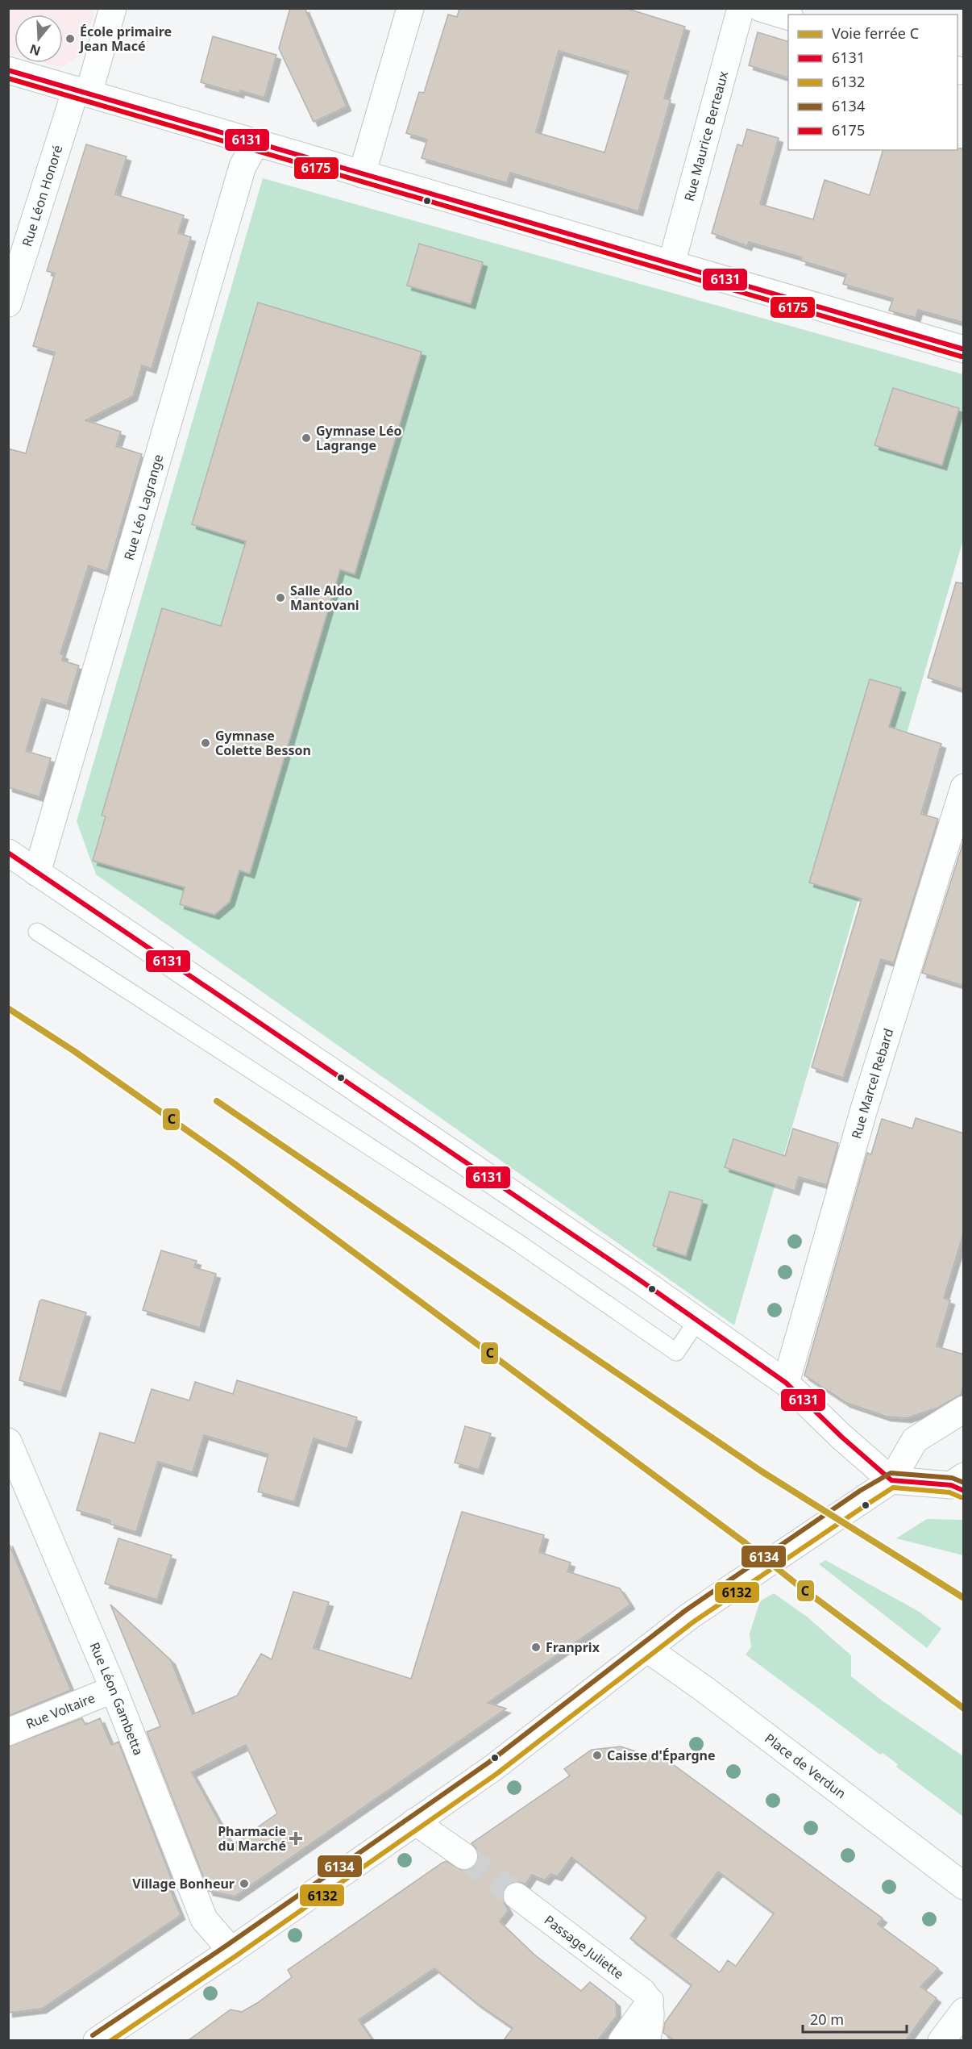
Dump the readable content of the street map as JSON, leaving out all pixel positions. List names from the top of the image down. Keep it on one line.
{"streets":{"street":["Rue Maurice Berteaux","Rue Léon Honoré","Rue Léo Lagrange","Rue Marcel Rebard","Rue Léon Gambetta","Rue Voltaire","Place de Verdun","Passage Juliette"]},"crossings":[["Rue Léon Gambetta","Rue Voltaire"]],"places":{"other":["École primaire Jean Macé","Gymnase Léo Lagrange","Salle Aldo Mantovani","Gymnase Colette Besson","Franprix","Caisse d'Épargne","Village Bonheur"],"health":["Pharmacie du Marché"]},"lines":["transit line 6131","transit line 6175","rail line C","transit line 6134","transit line 6132"],"legend":["Voie ferrée C","6131","6132","6134","6175"],"scale_bar":"20 m","north":"bottom"}
